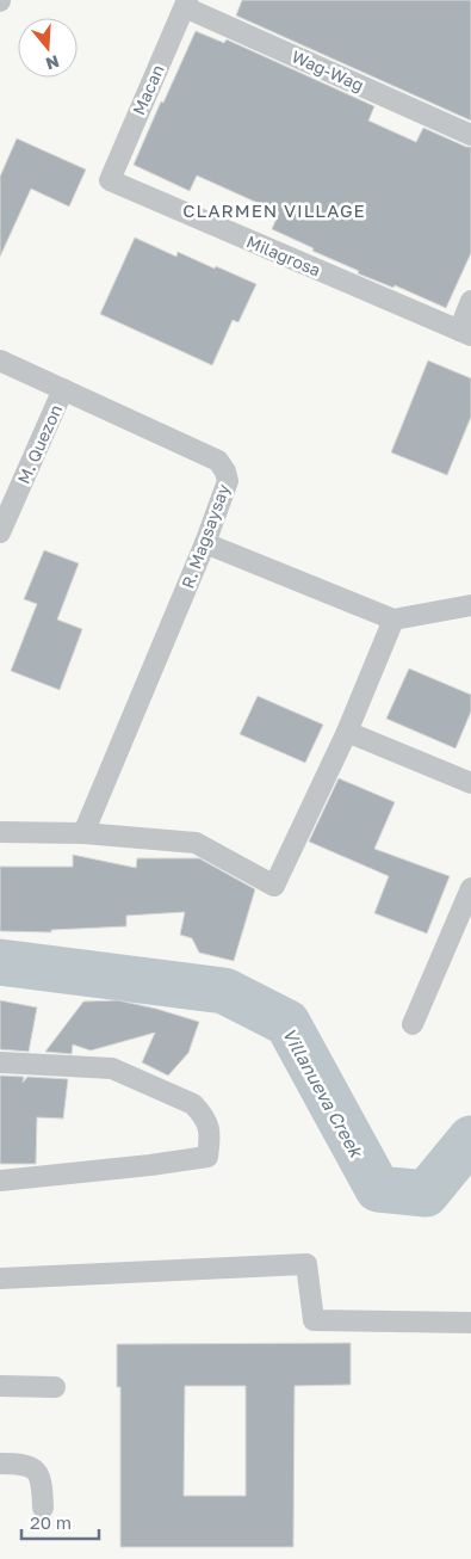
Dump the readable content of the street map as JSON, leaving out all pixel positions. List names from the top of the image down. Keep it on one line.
{"streets":{"street":["Wag-Wag","Macan","Milagrosa","M. Quezon","R. Magsaysay"]},"crossings":[["Wag-Wag","Macan"],["Macan","Milagrosa"],["M. Quezon","R. Magsaysay"]],"districts":["CLARMEN VILLAGE"],"water":["Villanueva Creek"],"scale_bar":"20 m","north":"bottom"}
